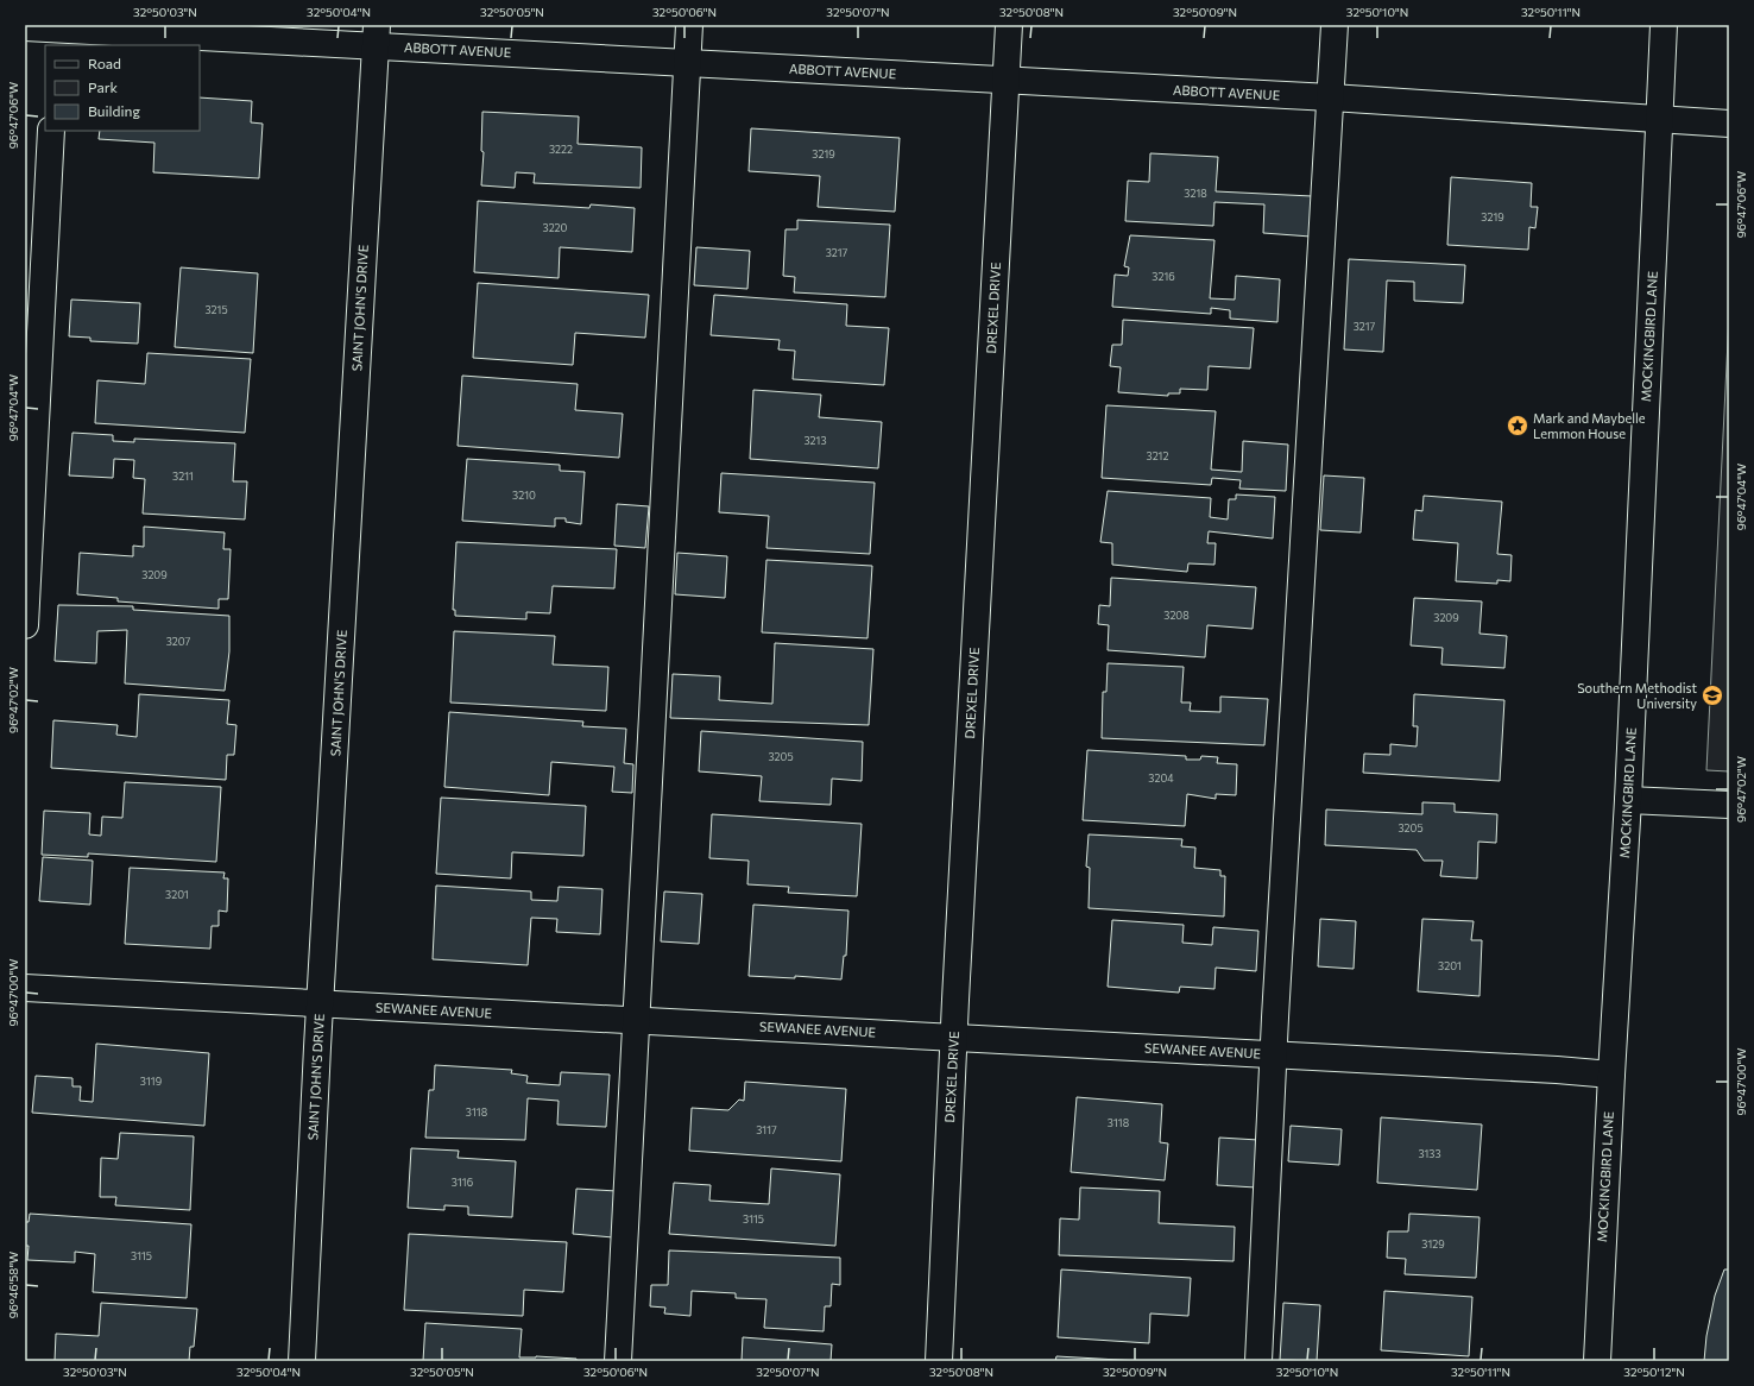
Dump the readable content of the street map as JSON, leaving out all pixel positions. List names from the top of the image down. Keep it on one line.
{"streets":{"street":["ABBOTT AVENUE","SAINT JOHN'S DRIVE","DREXEL DRIVE","MOCKINGBIRD LANE","SEWANEE AVENUE"]},"crossings":[["ABBOTT AVENUE","SAINT JOHN'S DRIVE"],["ABBOTT AVENUE","DREXEL DRIVE"],["ABBOTT AVENUE","MOCKINGBIRD LANE"],["SAINT JOHN'S DRIVE","SEWANEE AVENUE"],["DREXEL DRIVE","SEWANEE AVENUE"],["MOCKINGBIRD LANE","SEWANEE AVENUE"]],"places":{"place":["Mark and Maybelle Lemmon House"],"school or university":["Southern Methodist University"]},"house_numbers":["3222","3219","3218","3219","3220","3217","3216","3215","3217","3213","3212","3211","3210","3209","3208","3209","3207","3205","3204","3205","3201","3201","3119","3118","3118","3117","3133","3116","3115","3129","3115"],"legend":["Road","Park","Building"],"coordinates":["32°50'03\"N","32°50'04\"N","32°50'05\"N","32°50'06\"N","32°50'07\"N","32°50'08\"N","32°50'09\"N","32°50'10\"N","32°50'11\"N","96°47'06\"W","96°47'04\"W","96°47'02\"W","96°47'00\"W","96°46'58\"W","32°50'12\"N"]}
